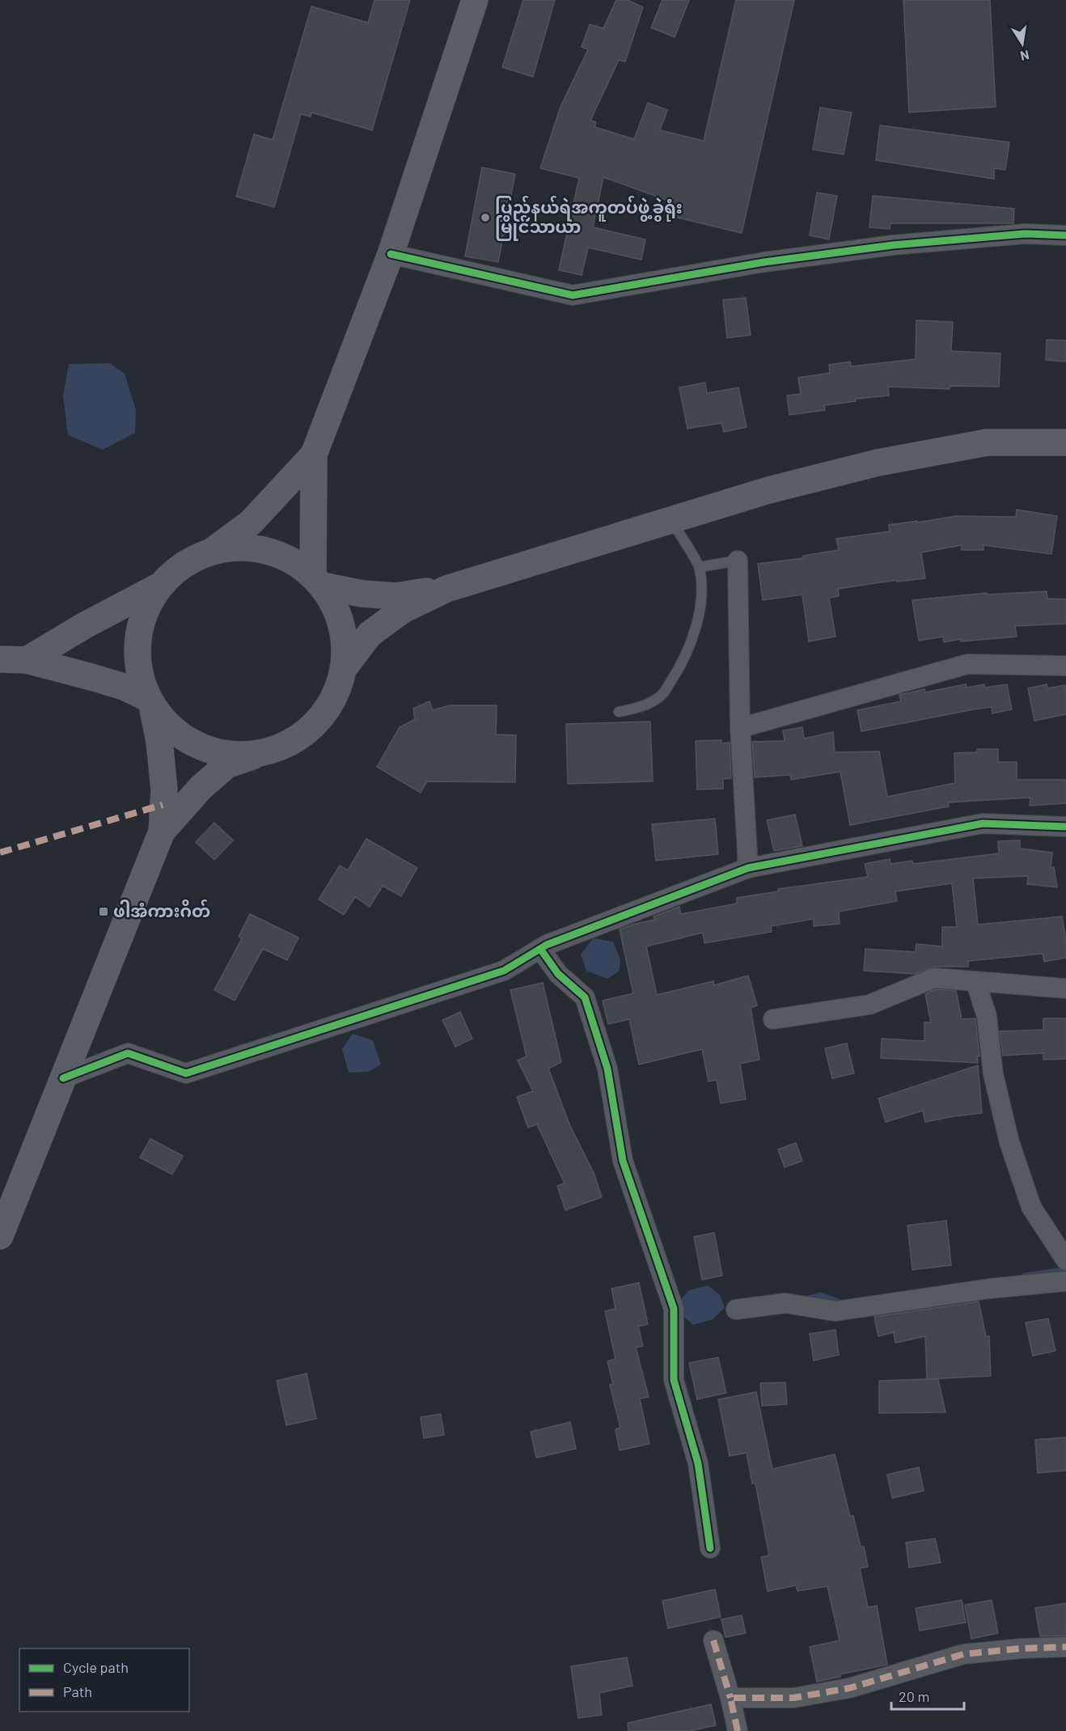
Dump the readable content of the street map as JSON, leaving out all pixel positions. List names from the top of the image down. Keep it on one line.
{"places":{"other":["ပြည်နယ်ရဲအကူတပ်ဖွဲ့ခွဲရုံး မြိုင်သာယာ"],"transit":["ဖါအံကားဂိတ်"]},"legend":["Cycle path","Path"],"scale_bar":"20 m","north":"bottom"}
